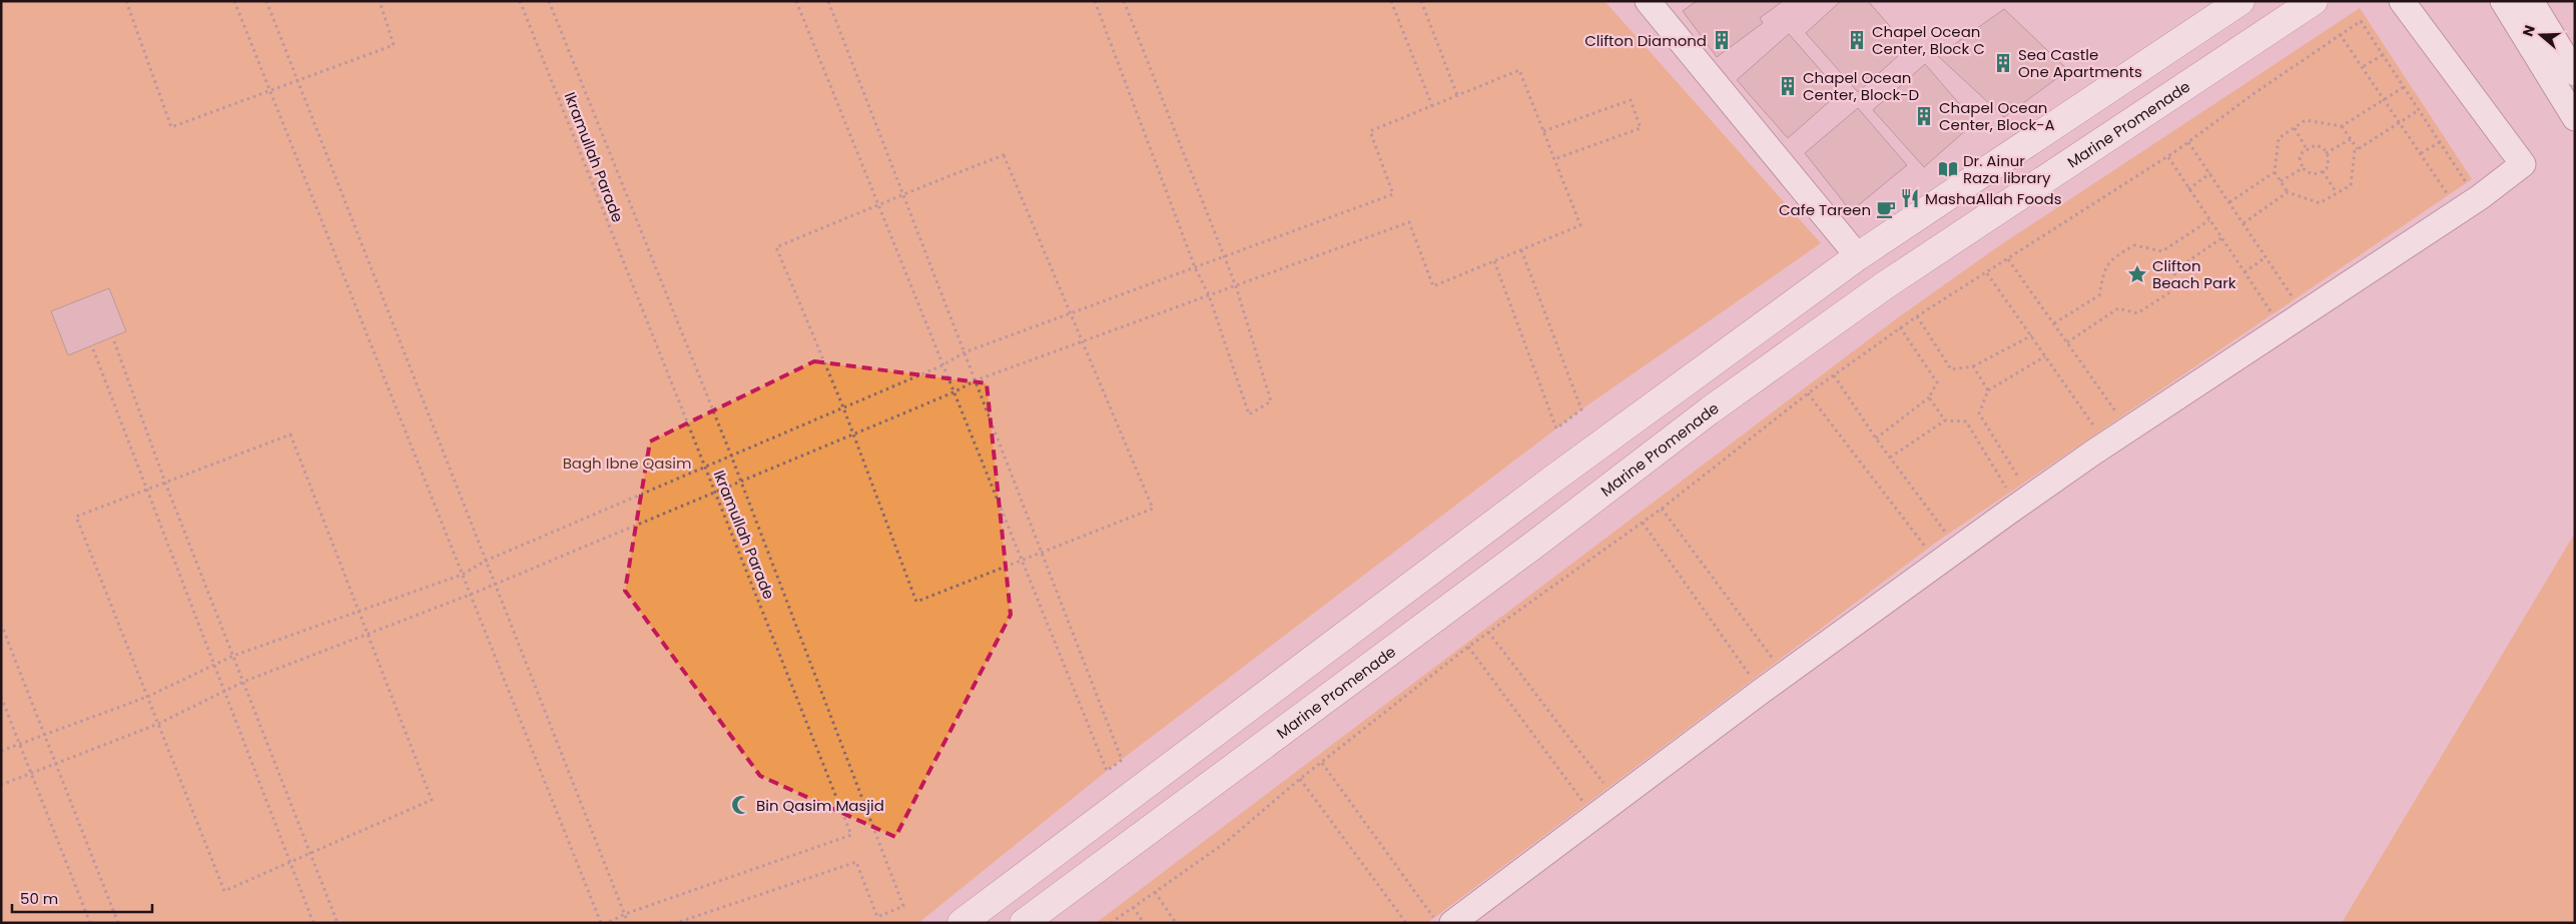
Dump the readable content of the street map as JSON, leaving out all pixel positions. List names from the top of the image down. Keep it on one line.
{"streets":{"main road":["Marine Promenade"],"path":["Ikramullah Parade"]},"parks":["Bagh Ibne Qasim"],"places":{"building":["Clifton Diamond","Chapel Ocean Center, Block C","Sea Castle One Apartments","Chapel Ocean Center, Block-D","Chapel Ocean Center, Block-A"],"library":["Dr. Ainur Raza library"],"restaurant":["MashaAllah Foods"],"cafe":["Cafe Tareen"],"place":["Clifton Beach Park"],"mosque":["Bin Qasim Masjid"]},"scale_bar":"50 m","north":"left"}
